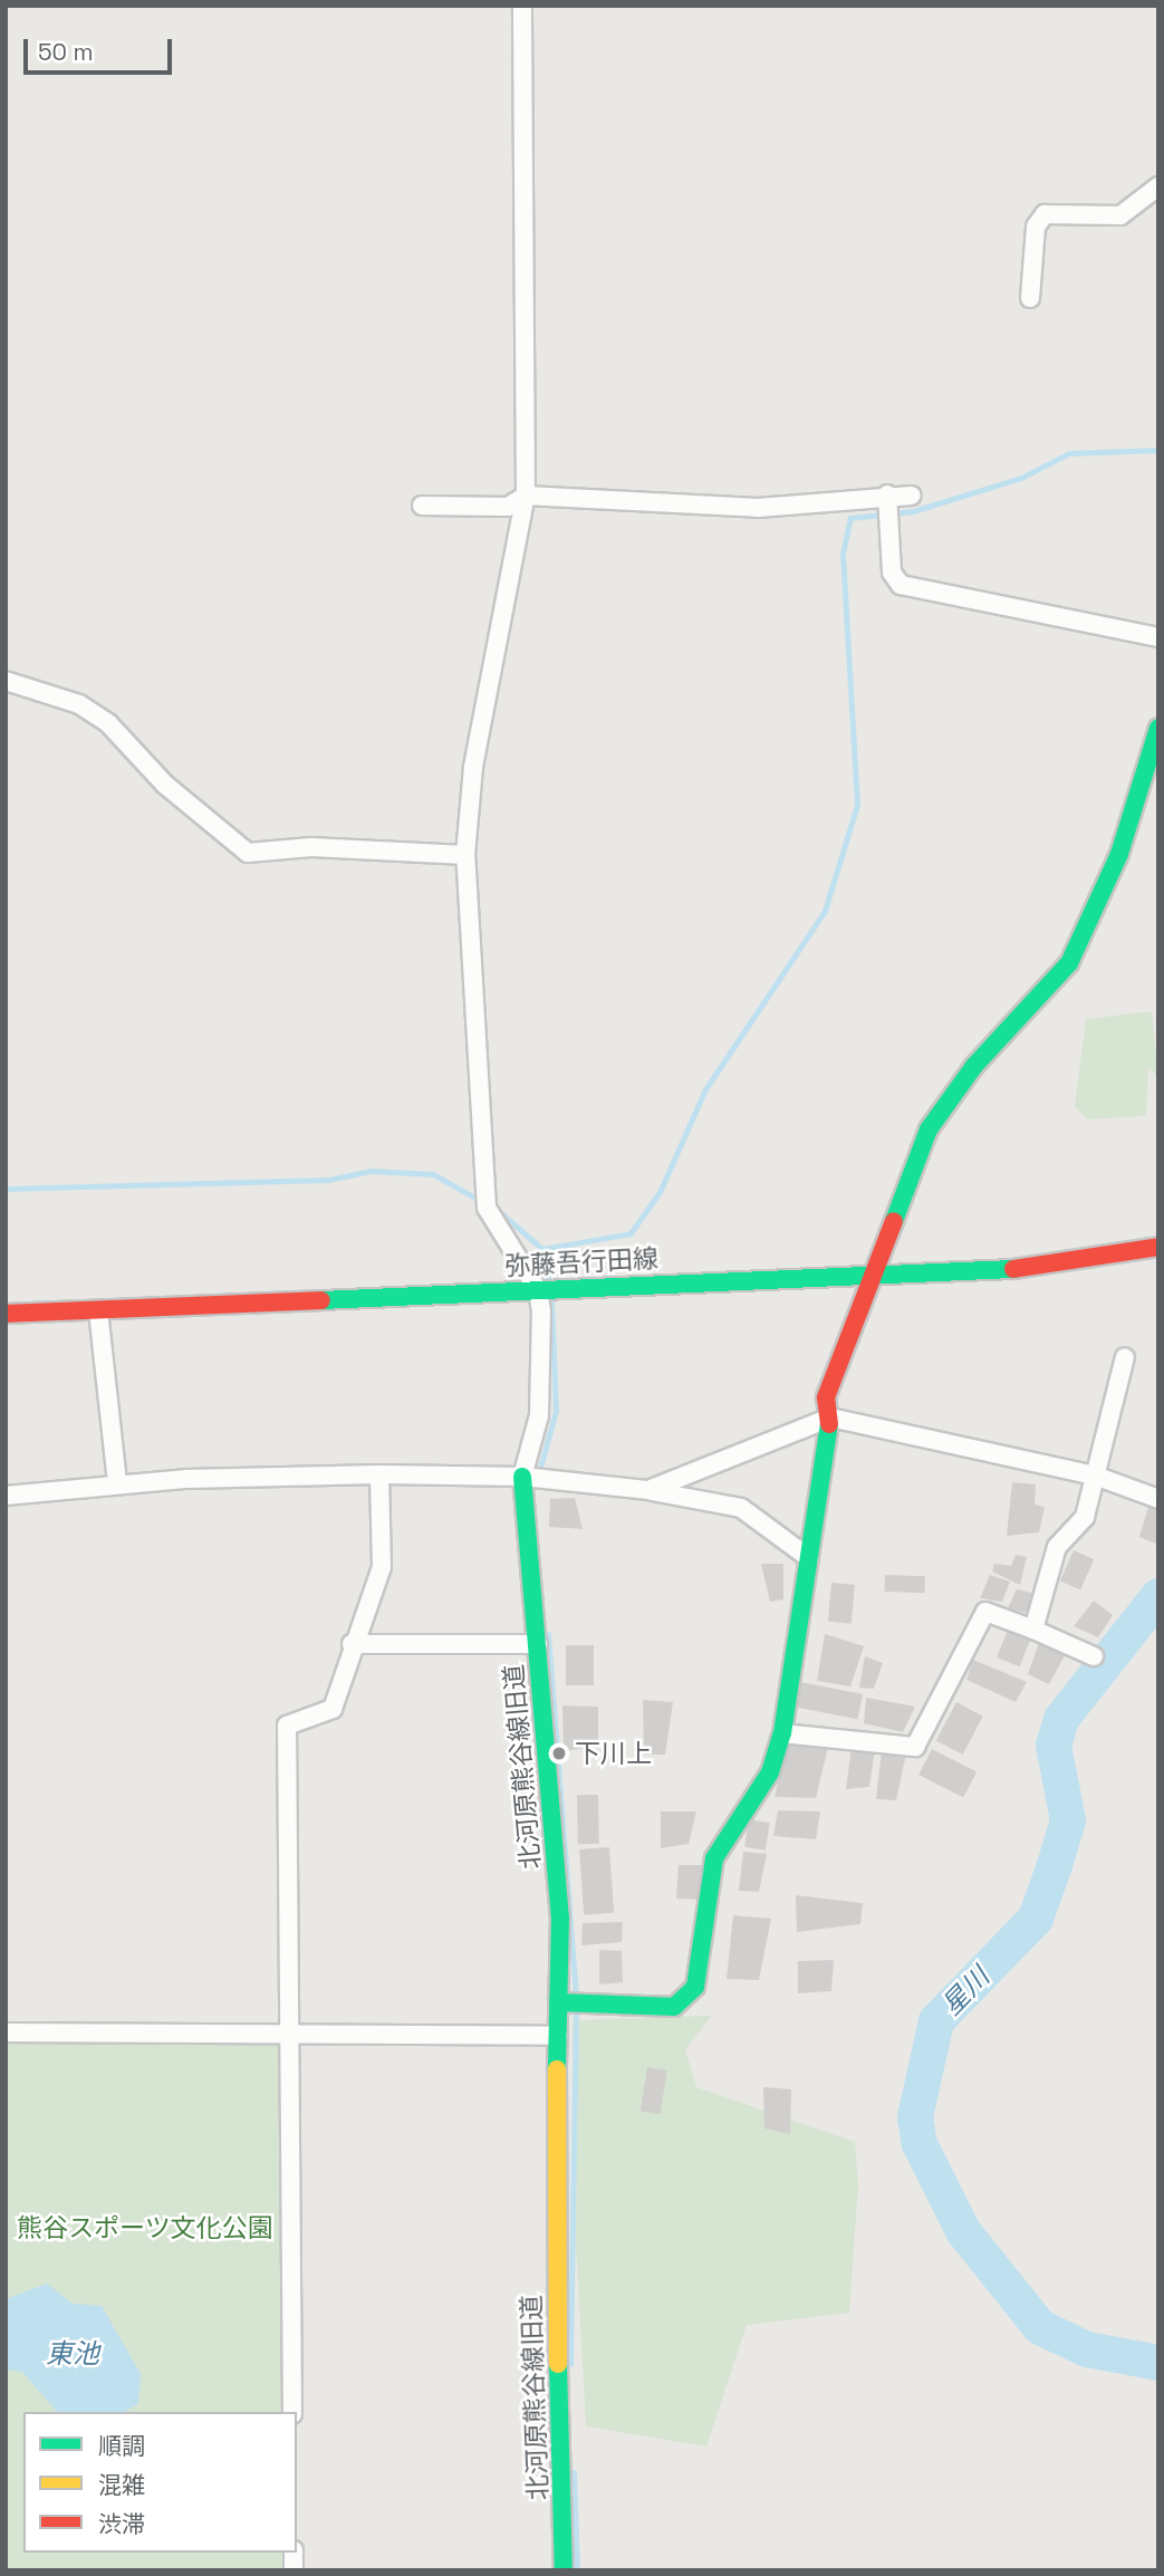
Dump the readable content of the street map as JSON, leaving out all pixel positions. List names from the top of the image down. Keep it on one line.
{"streets":{"street":["弥藤吾行田線","北河原熊谷線旧道"]},"water":["星川","東池"],"parks":["熊谷スポーツ文化公園"],"places":["下川上"],"legend":["順調","混雑","渋滞"],"scale_bar":"50 m"}
